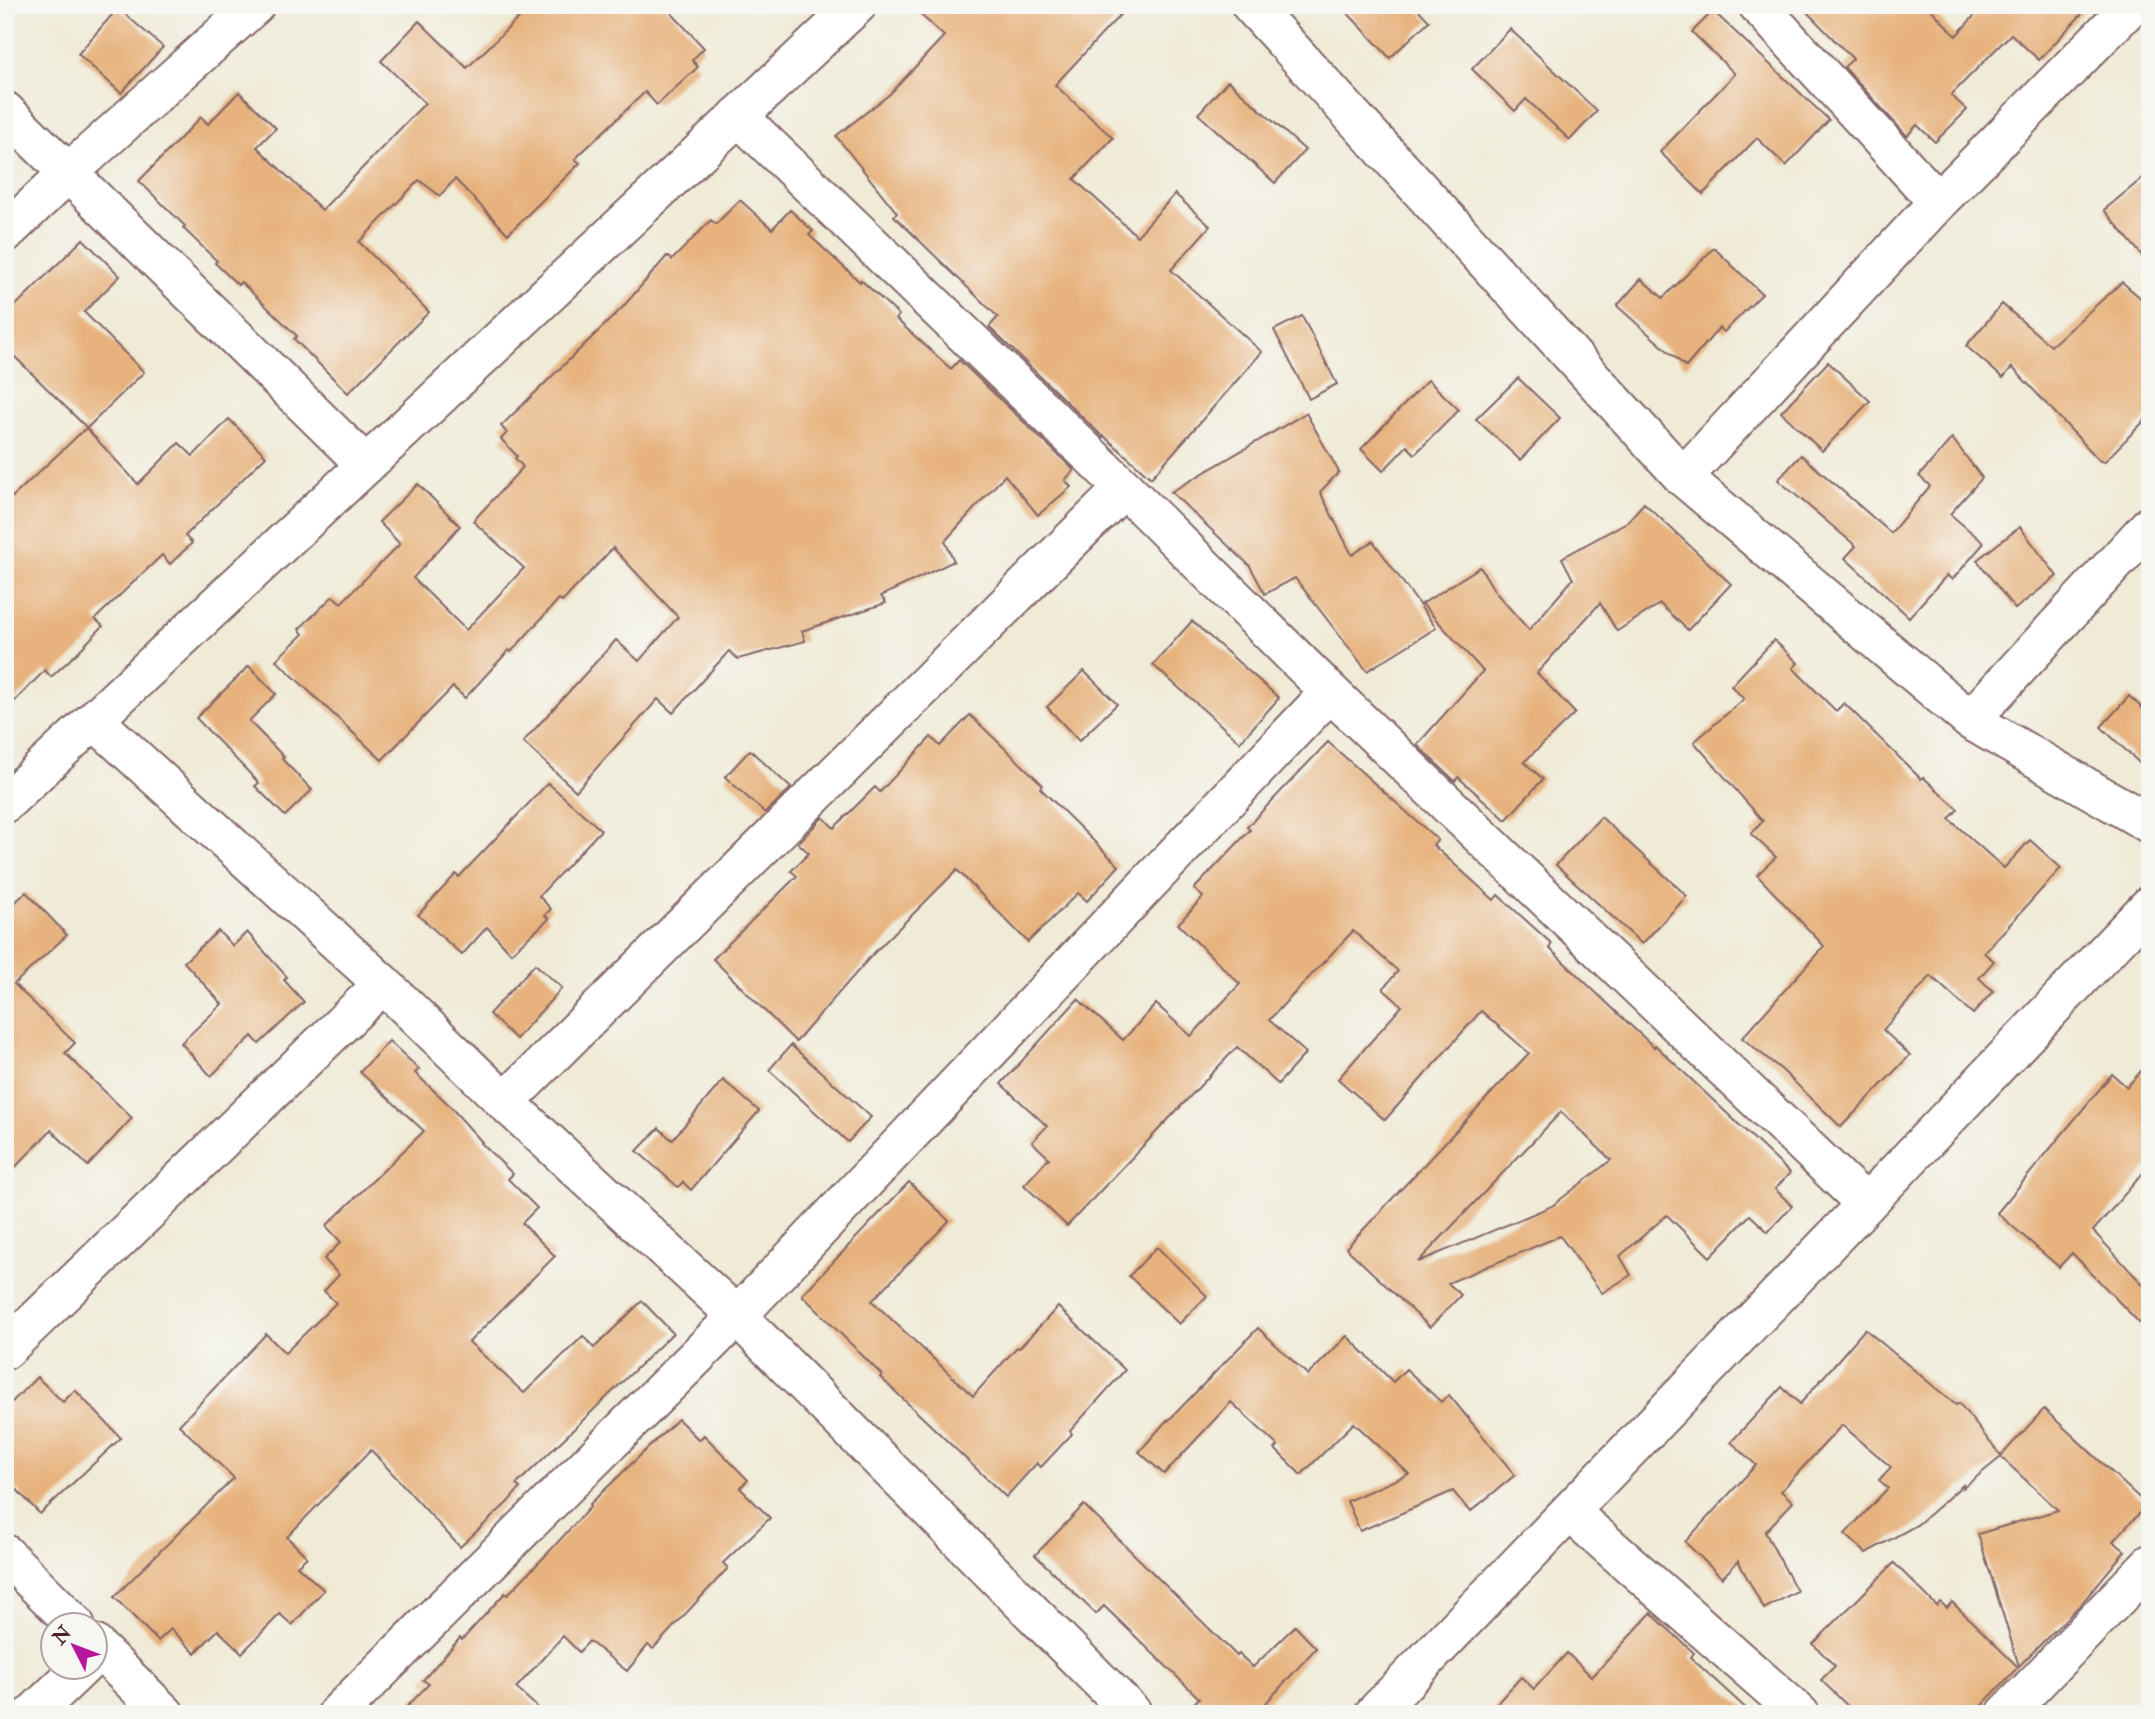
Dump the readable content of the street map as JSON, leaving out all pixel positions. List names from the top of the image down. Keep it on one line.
{"north":"top left"}
